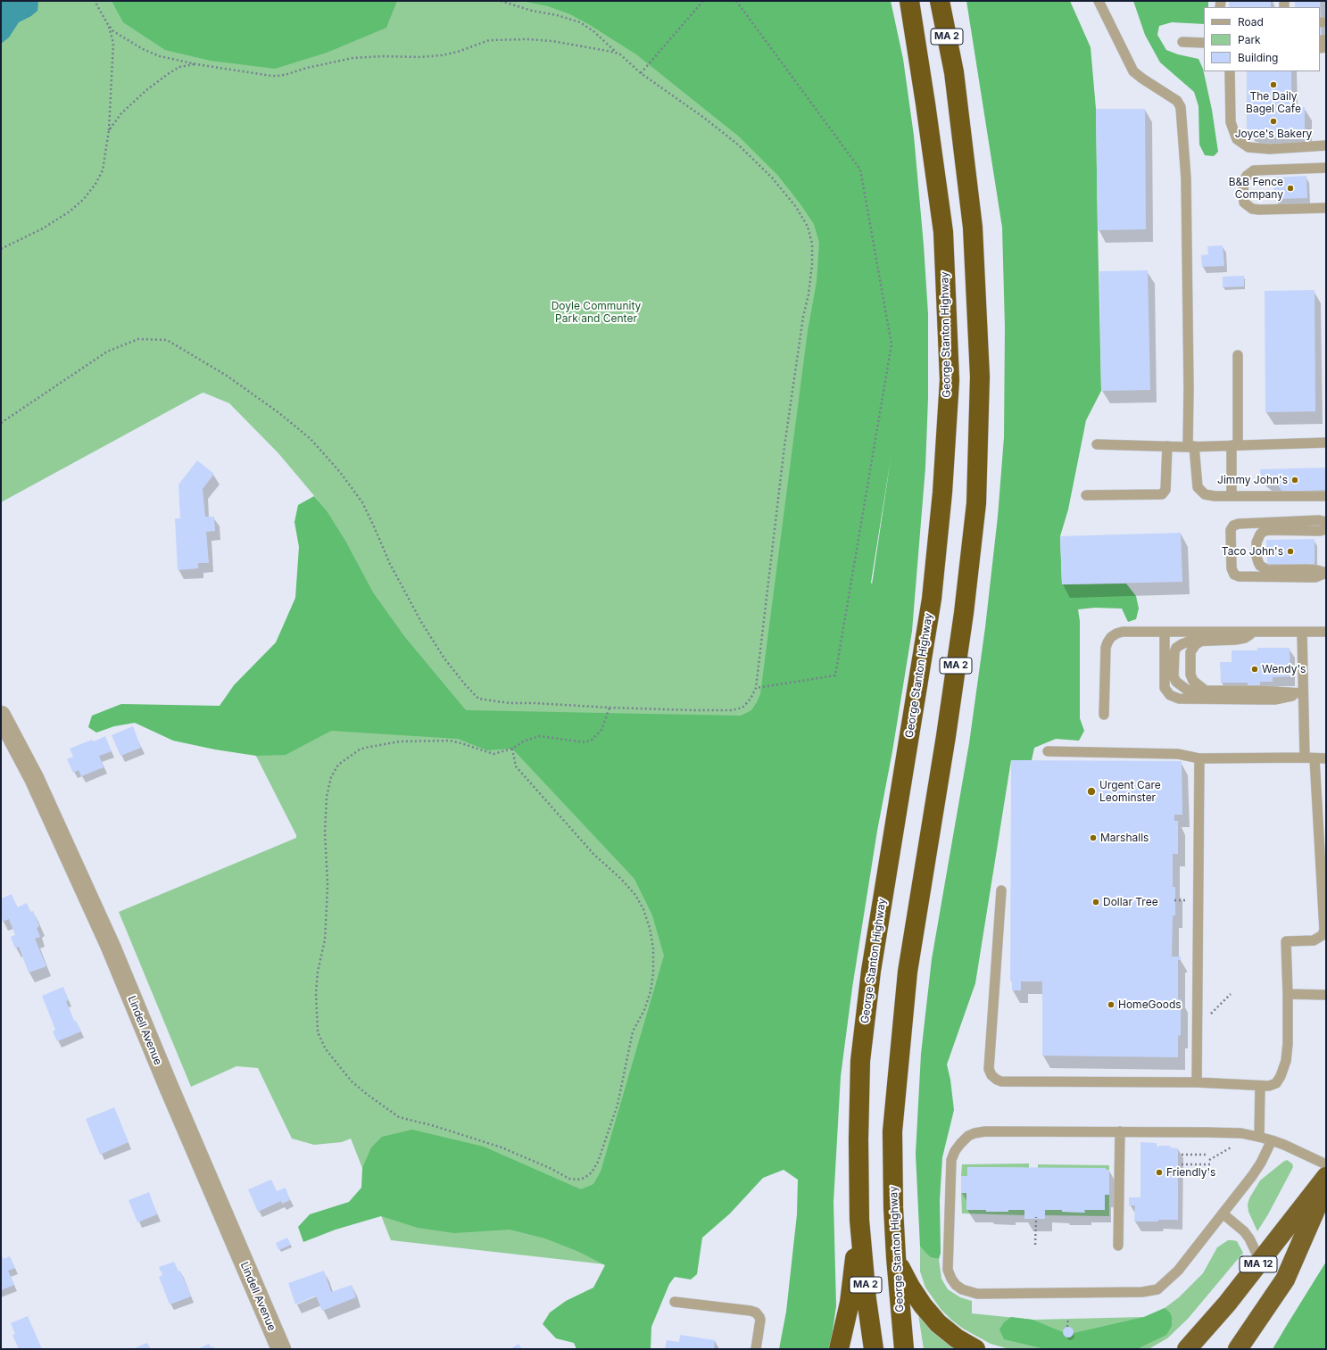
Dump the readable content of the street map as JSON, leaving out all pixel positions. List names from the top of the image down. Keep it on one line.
{"streets":{"highway":["MA 2","George Stanton Highway","MA 12"],"street":["Lindell Avenue"]},"parks":["Doyle Community Park and Center"],"places":["The Daily Bagel Cafe","Joyce's Bakery","B&B Fence Company","Jimmy John's","Taco John's","Wendy's","Urgent Care Leominster","Marshalls","Dollar Tree","HomeGoods","Friendly's"],"legend":["Road","Park","Building"]}
